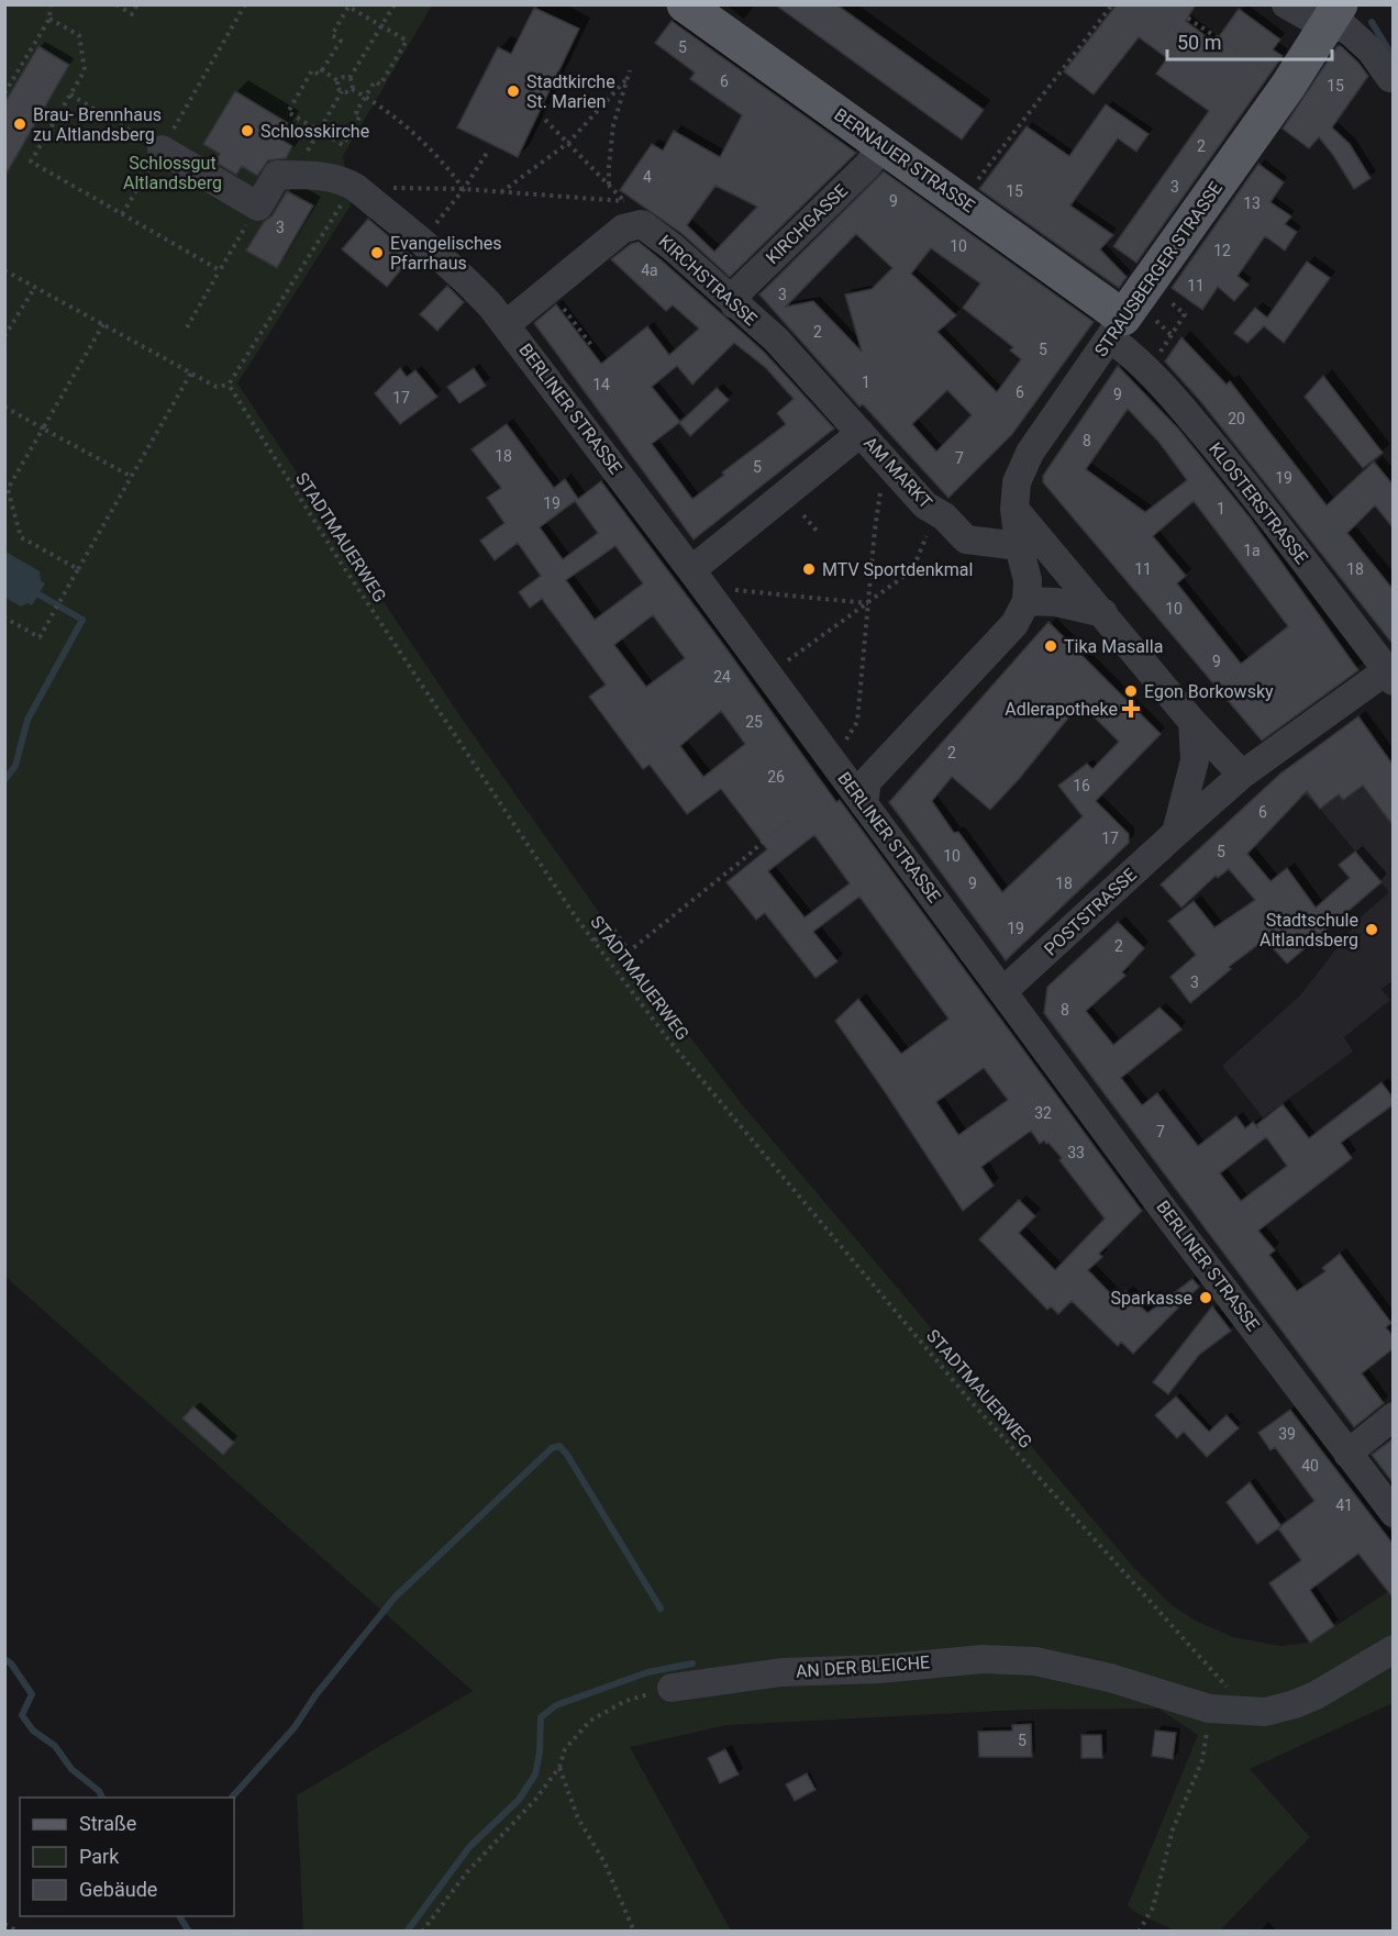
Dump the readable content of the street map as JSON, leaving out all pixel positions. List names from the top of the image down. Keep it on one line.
{"streets":{"main road":["BERNAUER STRASSE","STRAUSBERGER STRASSE"],"street":["KIRCHGASSE","KIRCHSTRASSE","BERLINER STRASSE","AM MARKT","KLOSTERSTRASSE","POSTSTRASSE","AN DER BLEICHE"],"path":["STADTMAUERWEG"]},"crossings":[["BERNAUER STRASSE","KIRCHGASSE"],["BERNAUER STRASSE","STRAUSBERGER STRASSE"],["BERNAUER STRASSE","KLOSTERSTRASSE"],["KIRCHGASSE","KIRCHSTRASSE"],["STRAUSBERGER STRASSE","AM MARKT"],["STRAUSBERGER STRASSE","KLOSTERSTRASSE"],["KIRCHSTRASSE","BERLINER STRASSE"],["KIRCHSTRASSE","AM MARKT"],["BERLINER STRASSE","AM MARKT"],["BERLINER STRASSE","POSTSTRASSE"],["KLOSTERSTRASSE","POSTSTRASSE"],["STADTMAUERWEG","AN DER BLEICHE"]],"parks":["Schlossgut Altlandsberg"],"places":{"other":["Stadtkirche St. Marien","Brau- Brennhaus zu Altlandsberg","Schlosskirche","Evangelisches Pfarrhaus","MTV Sportdenkmal","Tika Masalla","Egon Borkowsky","Stadtschule Altlandsberg","Sparkasse"],"health":["Adlerapotheke"]},"house_numbers":["5","6","15","2","4","3","15","9","13","3","10","12","4a","11","3","2","5","1","14","6","9","17","20","8","18","7","5","19","19","1","1a","11","18","10","9","24","25","2","26","16","6","17","5","10","9","18","19","2","3","8","32","7","33","39","40","41","5"],"legend":["Straße","Park","Gebäude"],"scale_bar":"50 m"}
